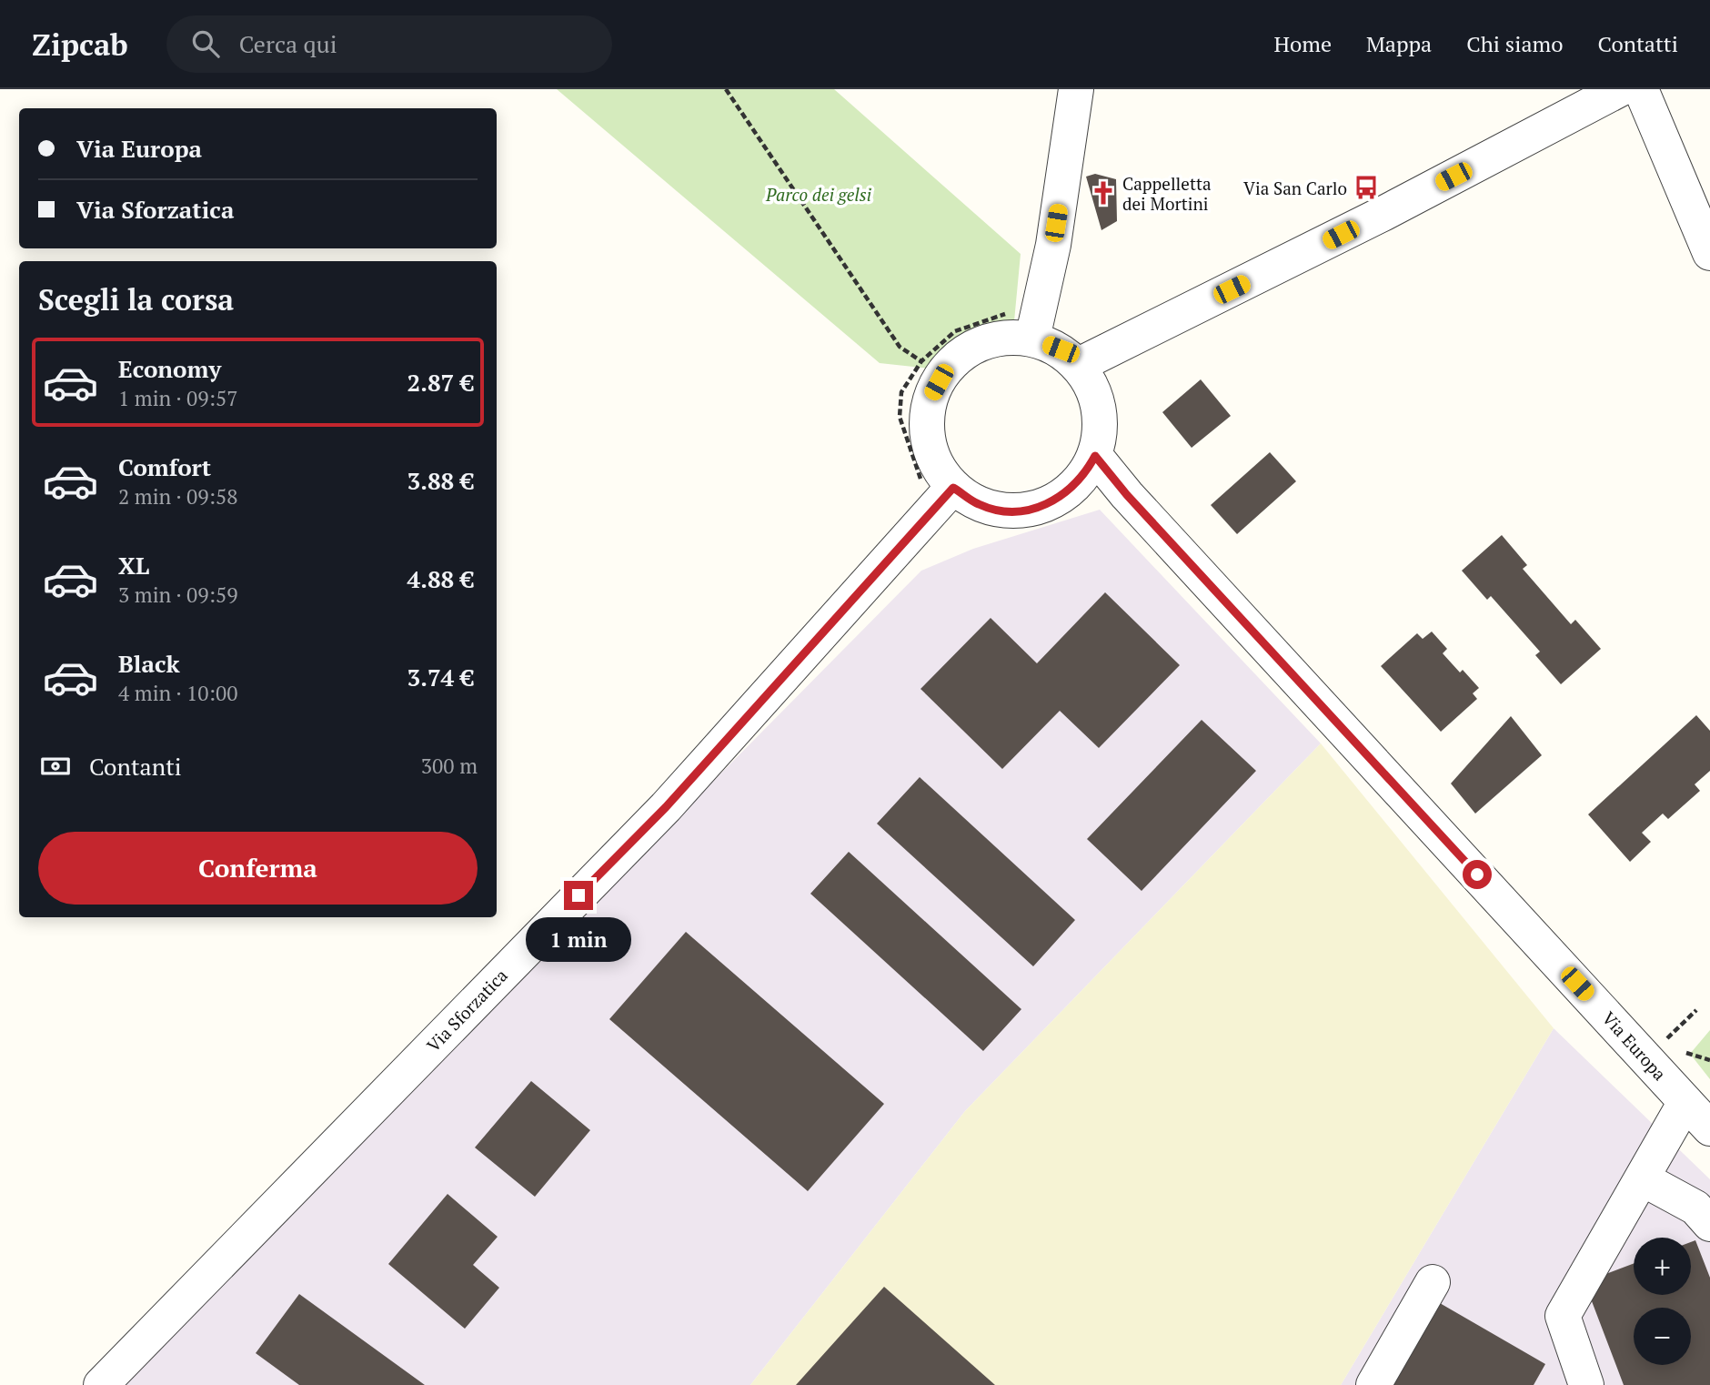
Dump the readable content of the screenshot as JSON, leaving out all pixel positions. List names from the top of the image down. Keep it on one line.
{"streets":{"street":["Via Sforzatica","Via Europa"]},"crossings":[["Via Sforzatica","Via Europa"]],"parks":["Parco dei gelsi"],"places":{"bus stop":["Via San Carlo"],"church":["Cappelletta dei Mortini"]},"page":{"header":"Zipcab","search":"Cerca qui","nav":["Home","Mappa","Chi siamo","Contatti"],"banner":["Via Europa","Via Sforzatica"],"heading":"Scegli la corsa","list":[{"name":"Economy","note":"1 min · 09:57","value":"2.87 €"},{"name":"Comfort","note":"2 min · 09:58","value":"3.88 €"},{"name":"XL","note":"3 min · 09:59","value":"4.88 €"},{"name":"Black","note":"4 min · 10:00","value":"3.74 €"}],"pay":["Contanti","300 m"],"buttons":"Conferma","bubble":"1 min","map_buttons":["+","−"]}}
